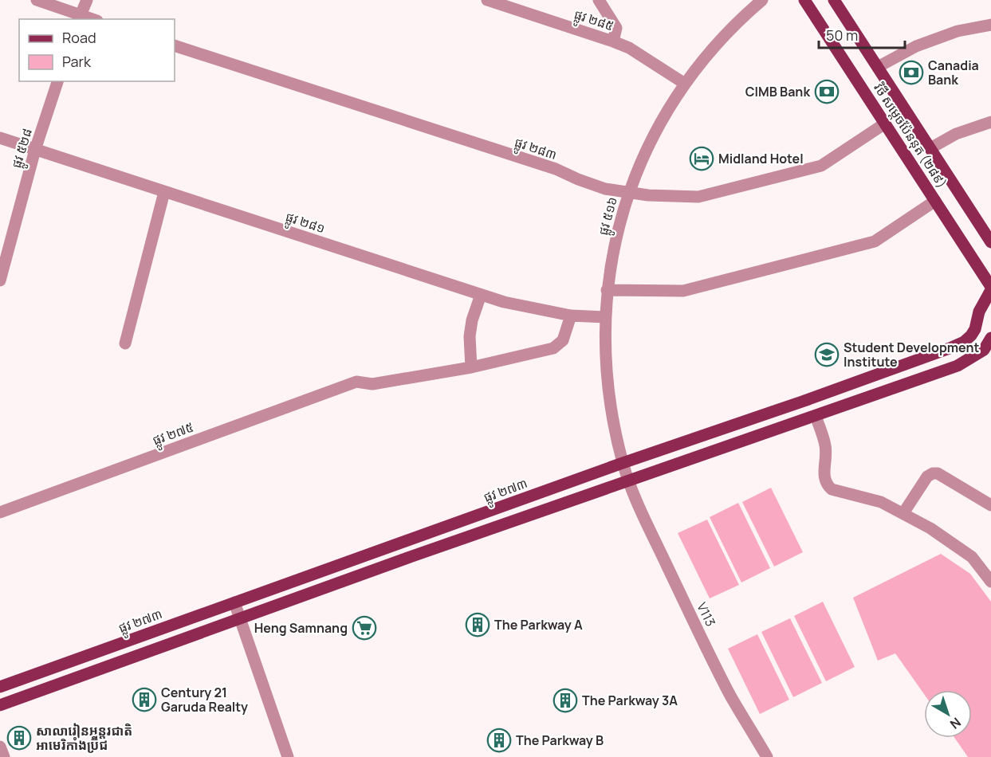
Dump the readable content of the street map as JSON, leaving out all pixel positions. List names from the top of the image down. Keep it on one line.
{"streets":{"main road":["វិថី សម្តេចប៉ែននុត (២៨៩)","ផ្លូវ ២៧៣"],"street":["ផ្លូវ ២៨៥","ផ្លូវ ៥២៨","ផ្លូវ ២៨៣","ផ្លូវ ៥១៦","ផ្លូវ ២៨១","ផ្លូវ ២៧៥","V113"]},"crossings":[["ផ្លូវ ២៨៥","ផ្លូវ ៥១៦"],["វិថី សម្តេចប៉ែននុត (២៨៩)","ផ្លូវ ២៨៣"],["វិថី សម្តេចប៉ែននុត (២៨៩)","ផ្លូវ ២៧៣"],["ផ្លូវ ៥២៨","ផ្លូវ ២៨១"],["ផ្លូវ ២៨៣","ផ្លូវ ៥១៦"],["ផ្លូវ ៥១៦","ផ្លូវ ២៨១"],["ផ្លូវ ៥១៦","ផ្លូវ ២៧៣"],["ផ្លូវ ៥១៦","V113"]],"places":{"bank":["Canadia Bank","CIMB Bank"],"hotel":["Midland Hotel"],"school or university":["Student Development Institute"],"building":["The Parkway A","Century 21 Garuda Realty","The Parkway 3A","សាលារៀនអន្តរជាតិ អាមេរិកាំងប្រ៊ីជ","The Parkway B"],"supermarket":["Heng Samnang"]},"legend":["Road","Park"],"scale_bar":"50 m","north":"bottom right"}
